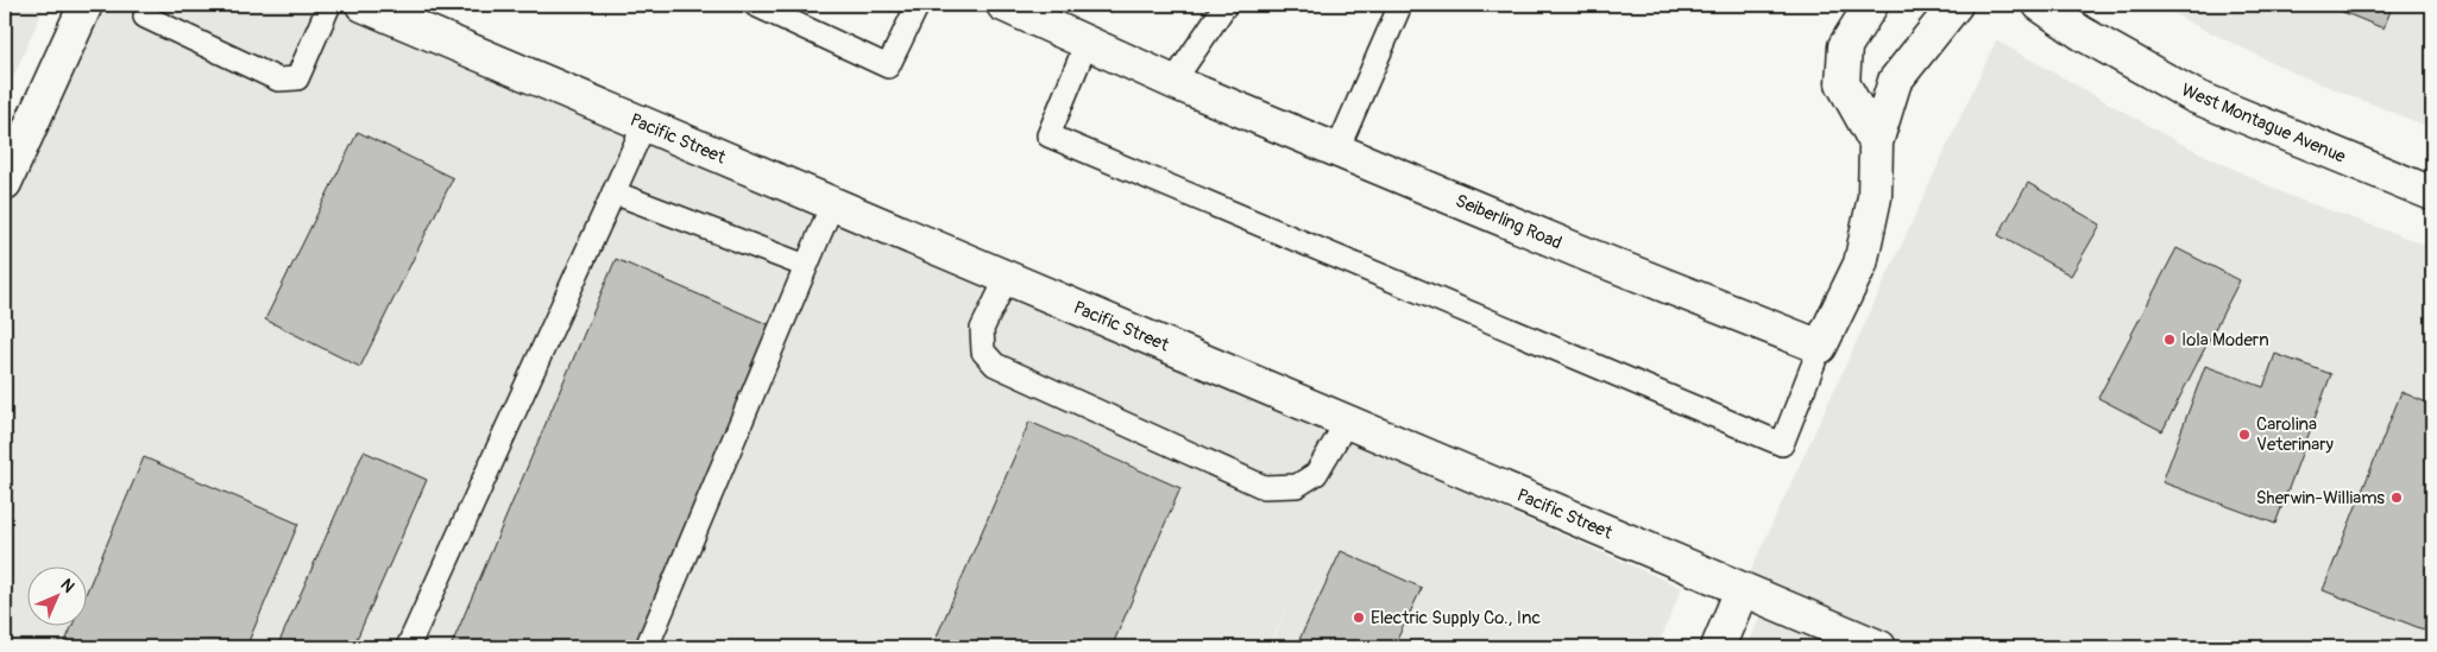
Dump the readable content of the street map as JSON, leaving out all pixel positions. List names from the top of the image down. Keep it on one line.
{"streets":{"street":["West Montague Avenue","Pacific Street","Seiberling Road"]},"places":["Iola Modern","Carolina Veterinary","Sherwin-Williams","Electric Supply Co., Inc"],"north":"top right"}
